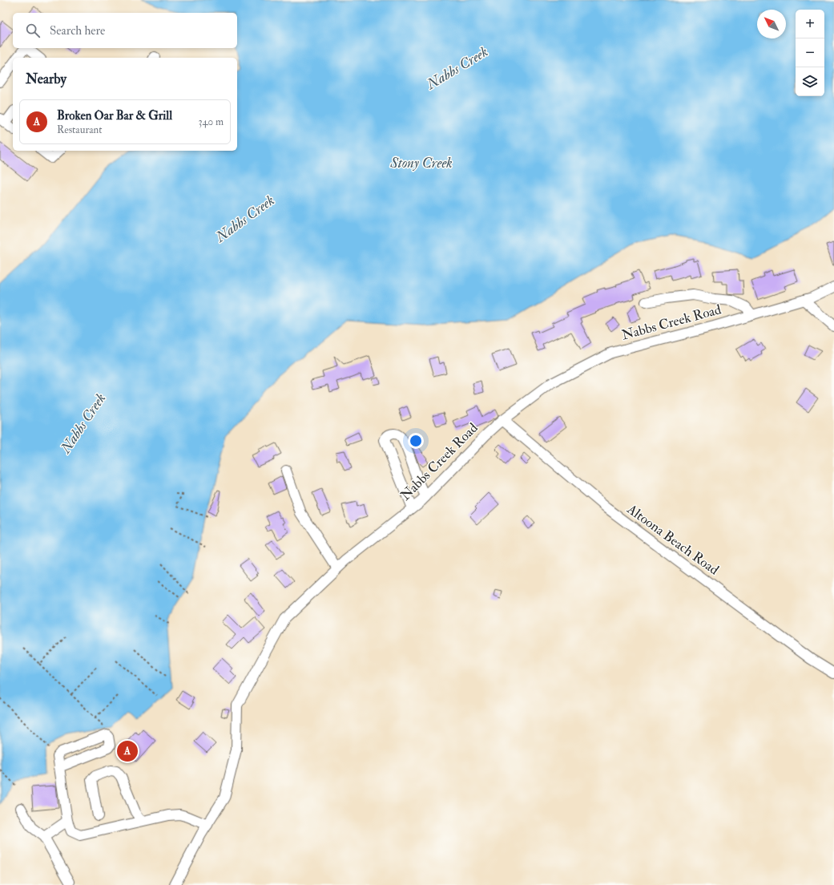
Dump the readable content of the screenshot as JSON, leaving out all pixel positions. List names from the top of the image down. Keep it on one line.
{"streets":{"street":["Nabbs Creek Road","Altoona Beach Road"]},"crossings":[["Nabbs Creek Road","Altoona Beach Road"]],"water":["Nabbs Creek","Stony Creek"],"north":"top left","page":{"map_buttons":["+","−"],"search":"Search here","heading":"Nearby","list":[{"mark":"A","name":"Broken Oar Bar & Grill","note":"Restaurant","value":"340 m"}],"pins":"A"}}
